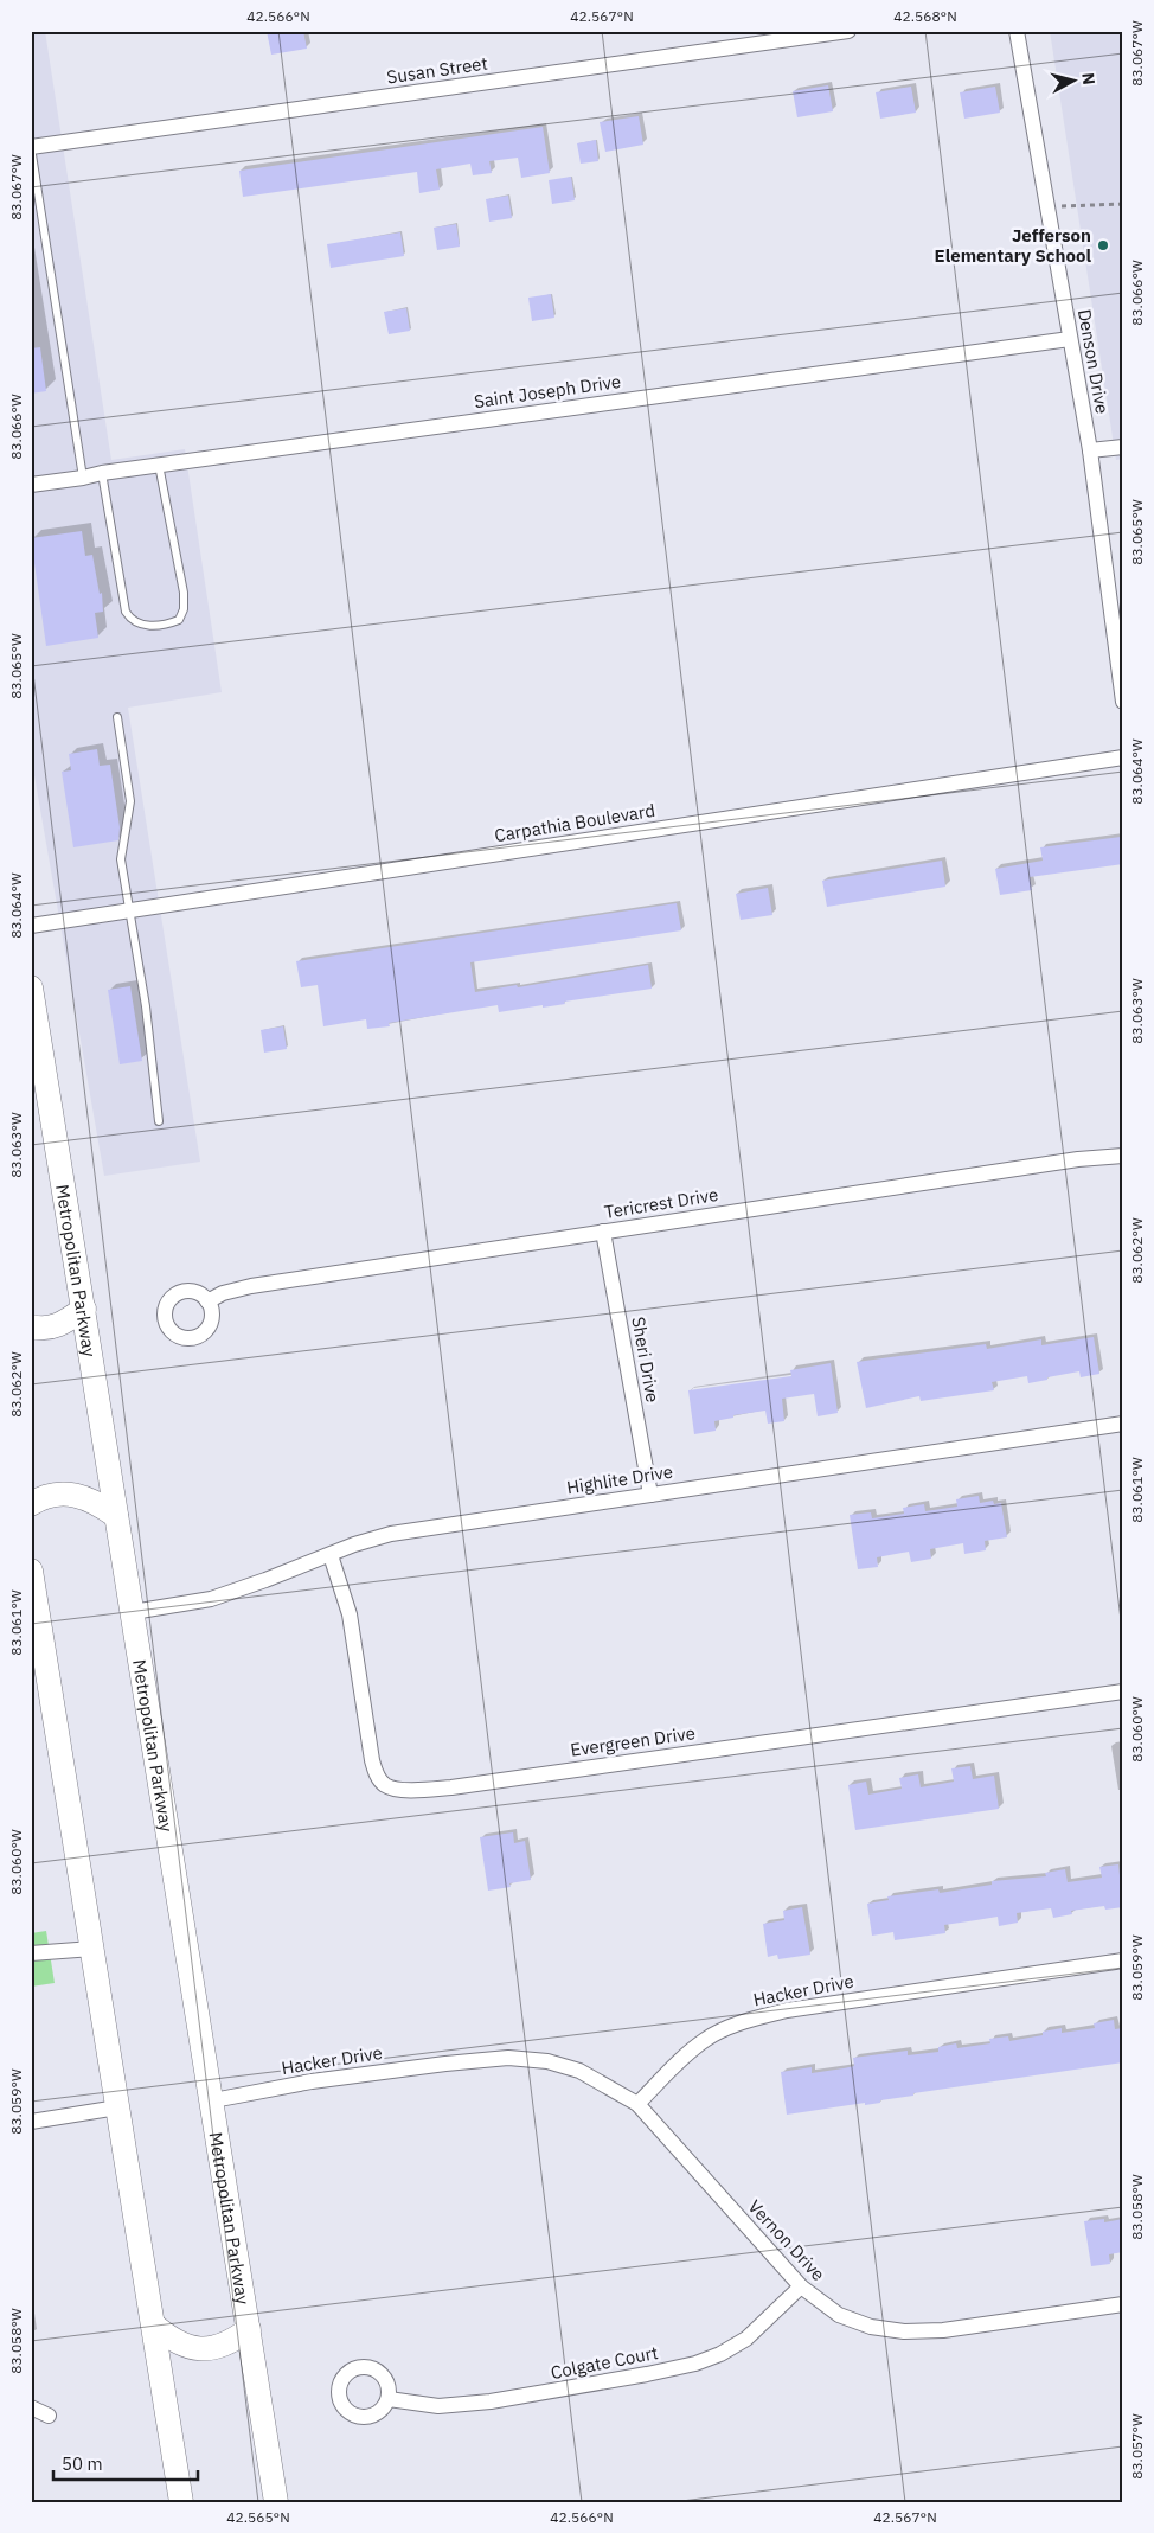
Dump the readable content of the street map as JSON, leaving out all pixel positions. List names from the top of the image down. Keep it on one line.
{"streets":{"main road":["Metropolitan Parkway"],"street":["Susan Street","Denson Drive","Saint Joseph Drive","Carpathia Boulevard","Tericrest Drive","Sheri Drive","Highlite Drive","Evergreen Drive","Hacker Drive","Vernon Drive","Colgate Court"]},"crossings":[["Denson Drive","Saint Joseph Drive"],["Tericrest Drive","Sheri Drive"],["Metropolitan Parkway","Highlite Drive"],["Metropolitan Parkway","Hacker Drive"],["Sheri Drive","Highlite Drive"],["Highlite Drive","Evergreen Drive"],["Hacker Drive","Vernon Drive"],["Vernon Drive","Colgate Court"]],"places":["Jefferson Elementary School"],"scale_bar":"50 m","north":"right","coordinates":["42.566°N","42.567°N","42.568°N","83.067°W","83.066°W","83.065°W","83.064°W","83.063°W","83.062°W","83.061°W","83.060°W","83.059°W","83.058°W","83.057°W","42.565°N"]}
